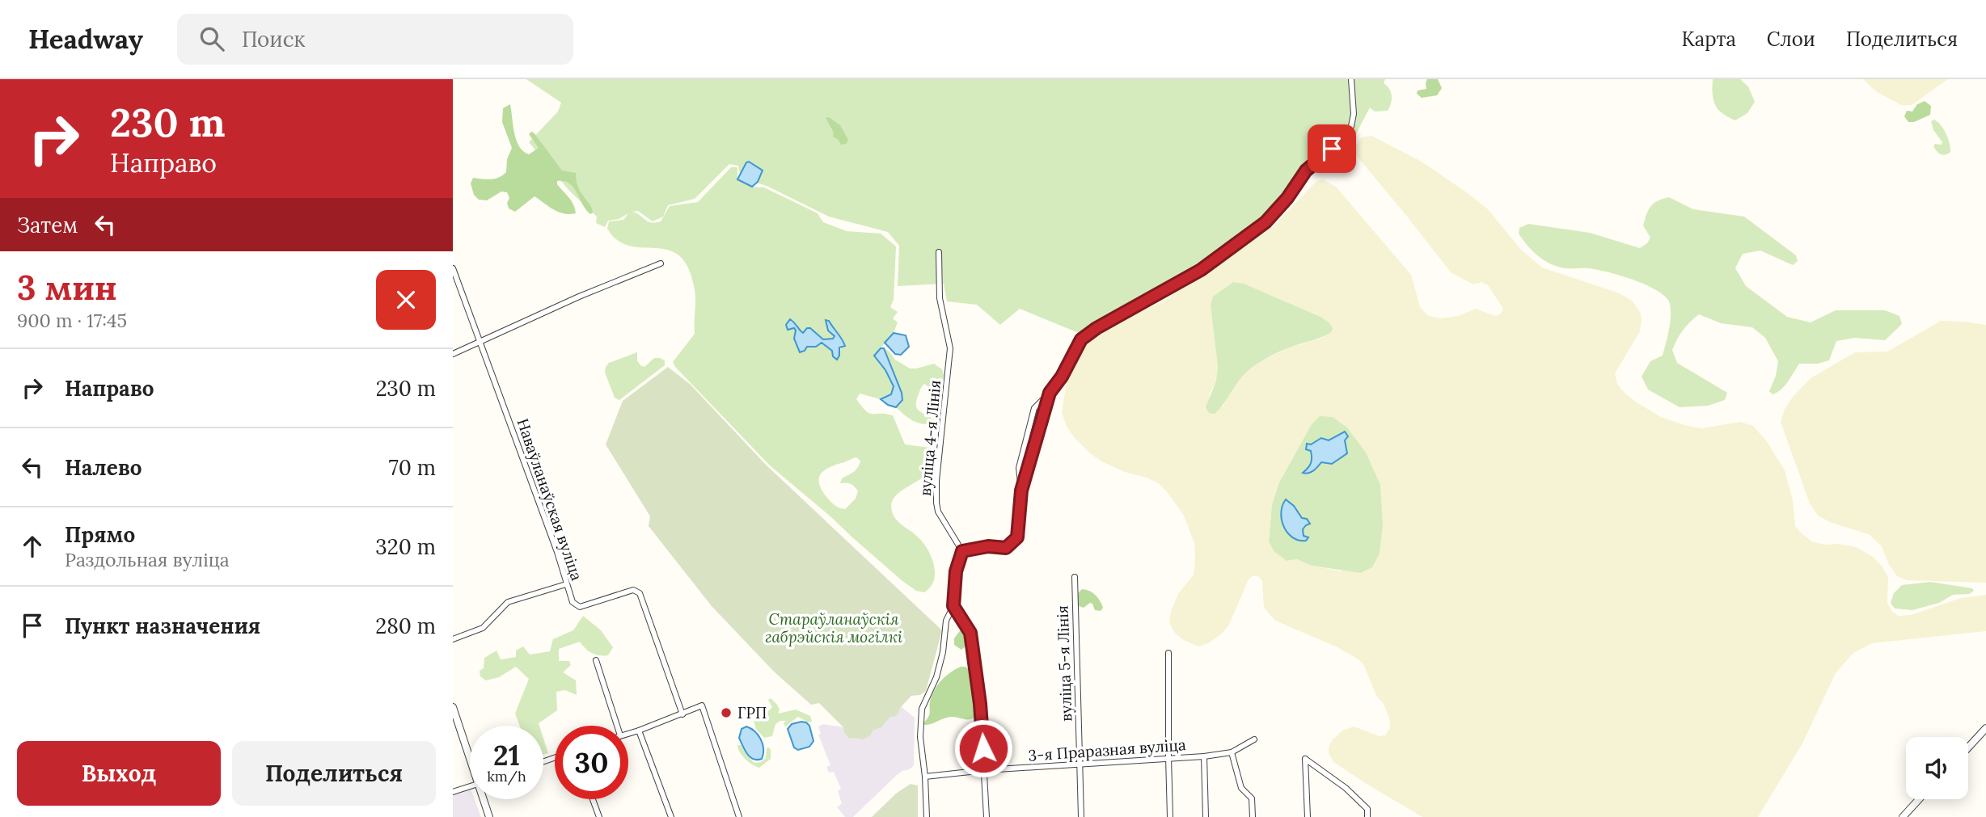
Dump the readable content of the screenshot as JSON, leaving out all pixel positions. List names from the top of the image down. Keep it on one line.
{"streets":{"street":["вуліца 4-я Лінія","Наваўланаўская вуліца","вуліца 5-я Лінія","3-я Праразная вуліца"]},"crossings":[["вуліца 5-я Лінія","3-я Праразная вуліца"]],"parks":["Стараўланаўскія габрэйскія могілкі"],"places":["ГРП"],"page":{"header":"Headway","search":"Поиск","nav":["Карта","Слои","Поделиться"],"turn":["230 m","Направо"],"then":"Затем","heading":["3 мин","900 m · 17:45"],"list":[{"name":"Направо","value":"230 m"},{"name":"Налево","value":"70 m"},{"name":"Прямо","note":"Раздольная вуліца","value":"320 m"},{"name":"Пункт назначения","value":"280 m"}],"speed":"21 km/h","limit":"30","buttons":["Выход","Поделиться"]}}
